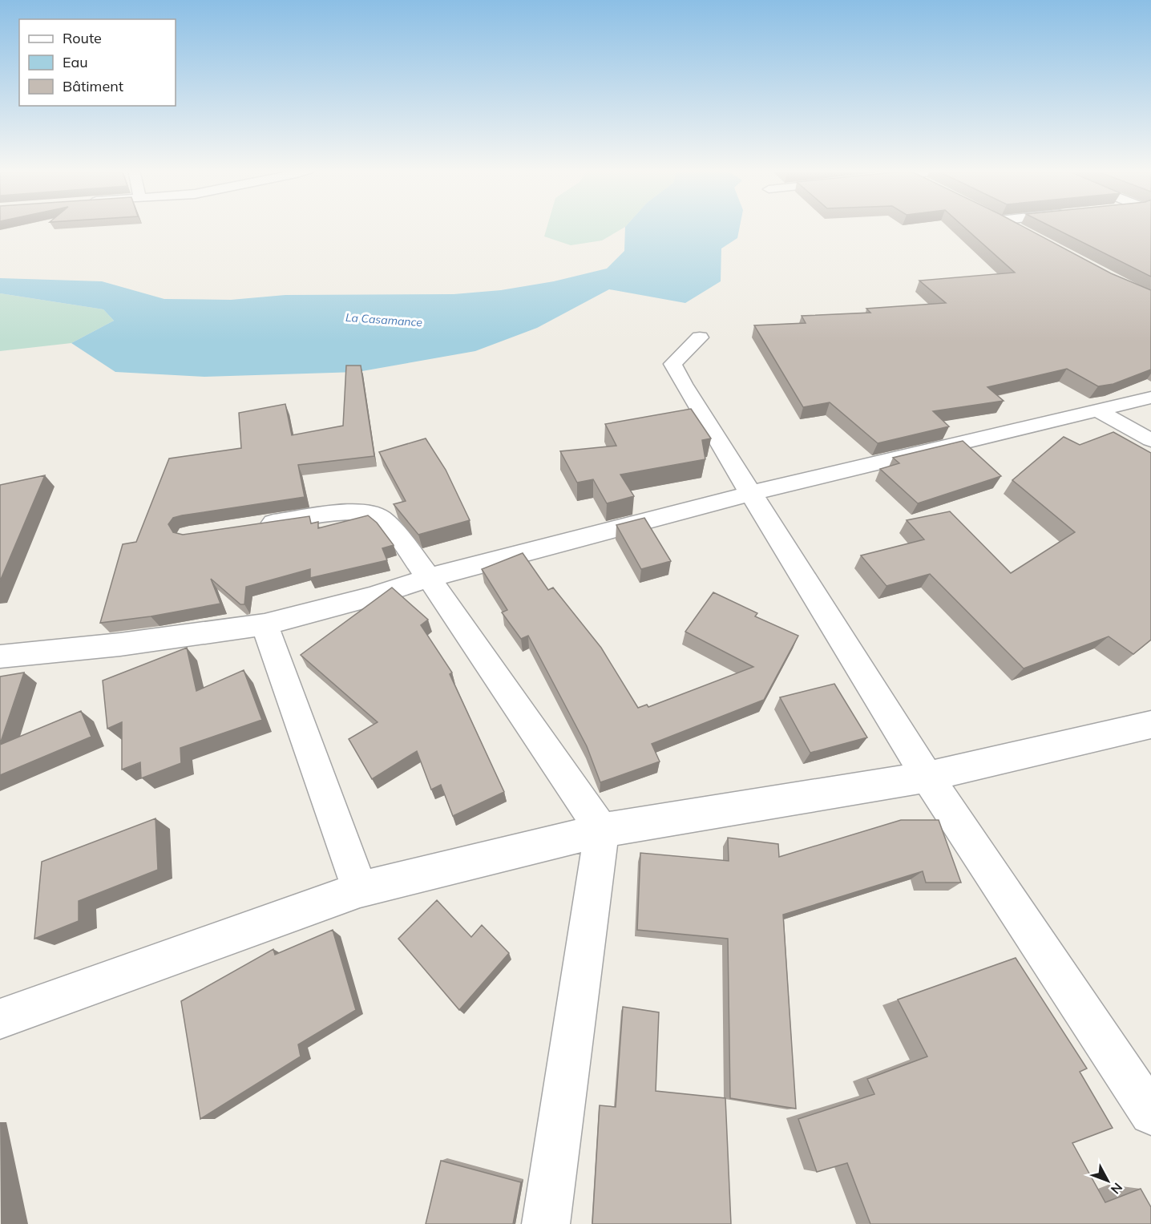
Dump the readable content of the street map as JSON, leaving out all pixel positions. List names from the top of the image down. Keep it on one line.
{"water":["La Casamance"],"legend":["Route","Eau","Bâtiment"],"north":"bottom right"}
